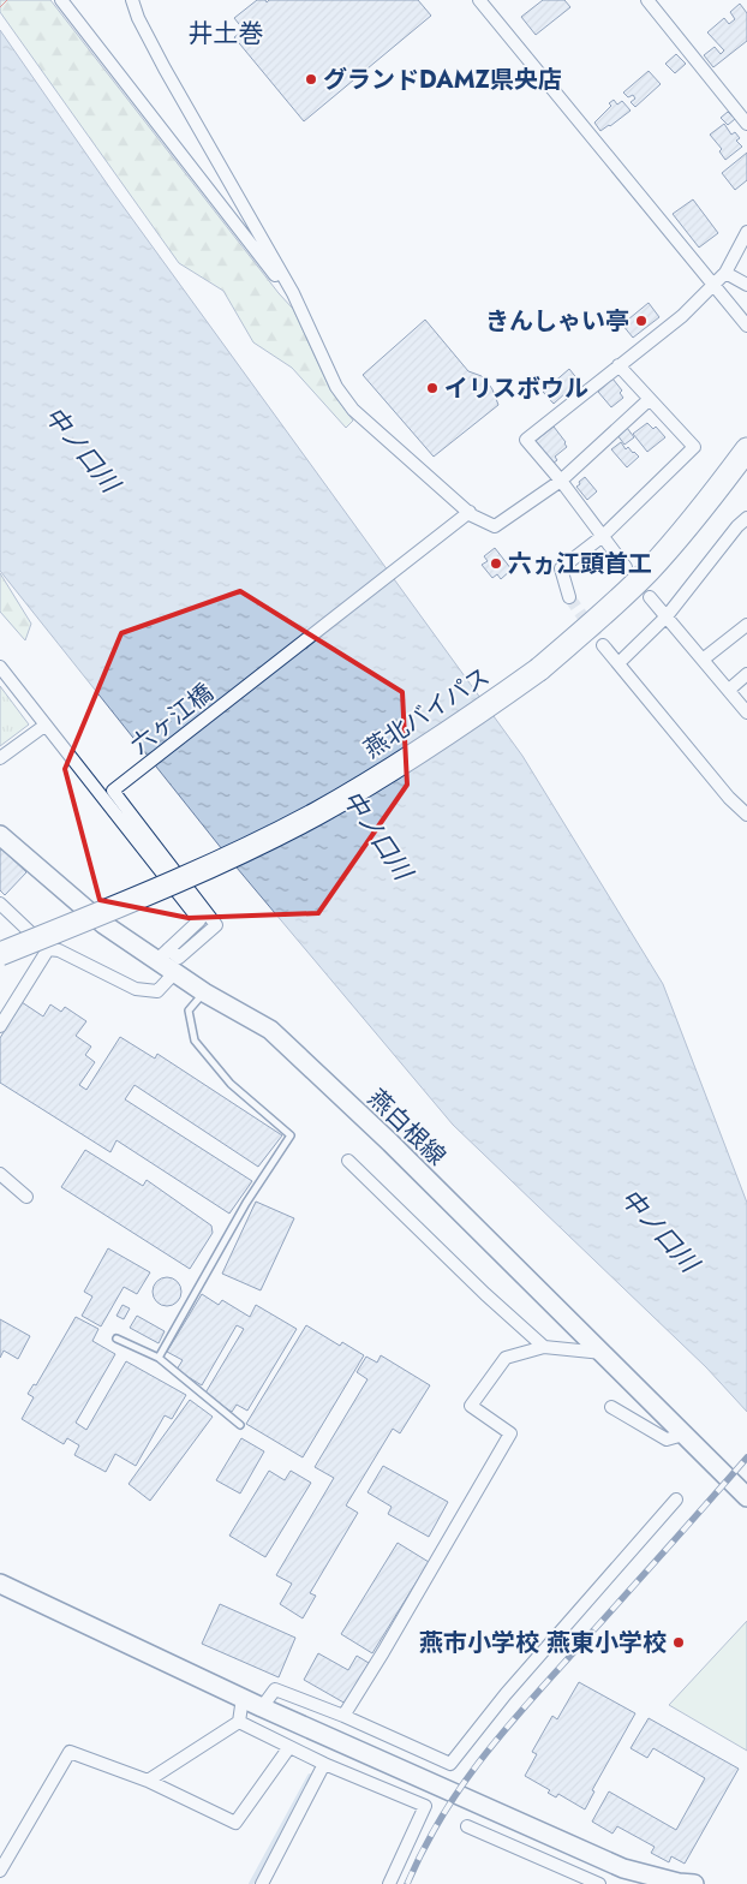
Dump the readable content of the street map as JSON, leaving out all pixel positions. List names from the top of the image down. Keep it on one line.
{"streets":{"highway":["燕北バイパス"],"main road":["燕白根線"],"street":["六ヶ江橋"]},"crossings":[["六ヶ江橋","燕白根線"]],"districts":["井土巻"],"water":["中ノ口川"],"places":["グランドDAMZ県央店","きんしゃい亭","イリスボウル","六ヵ江頭首工","燕市小学校 燕東小学校"]}
